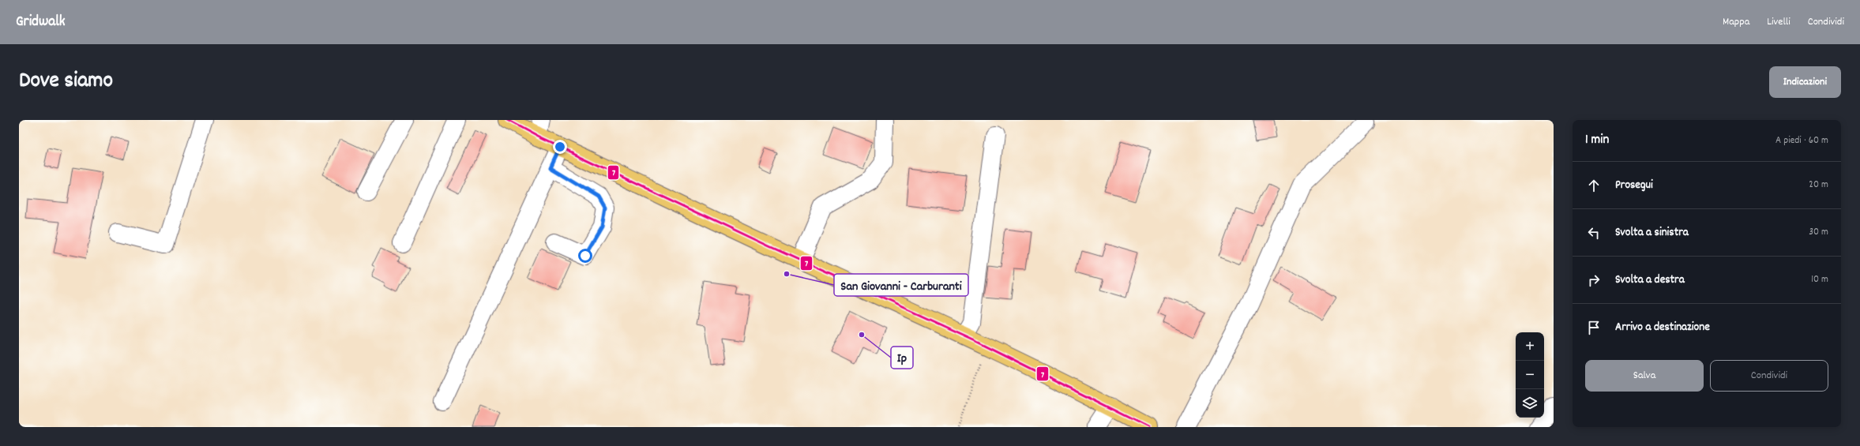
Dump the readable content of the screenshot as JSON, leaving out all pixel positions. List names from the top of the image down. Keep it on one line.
{"places":["San Giovanni - Carburanti","Ip"],"lines":["transit line 7"],"page":{"header":"Gridwalk","nav":["Mappa","Livelli","Condividi"],"title":"Dove siamo","buttons":["Indicazioni",["Salva","Condividi"]],"heading":["1 min","A piedi · 60 m"],"list":[["Prosegui","20 m"],["Svolta a sinistra","30 m"],["Svolta a destra","10 m"],"Arrivo a destinazione"],"map_buttons":["+","−"]}}
